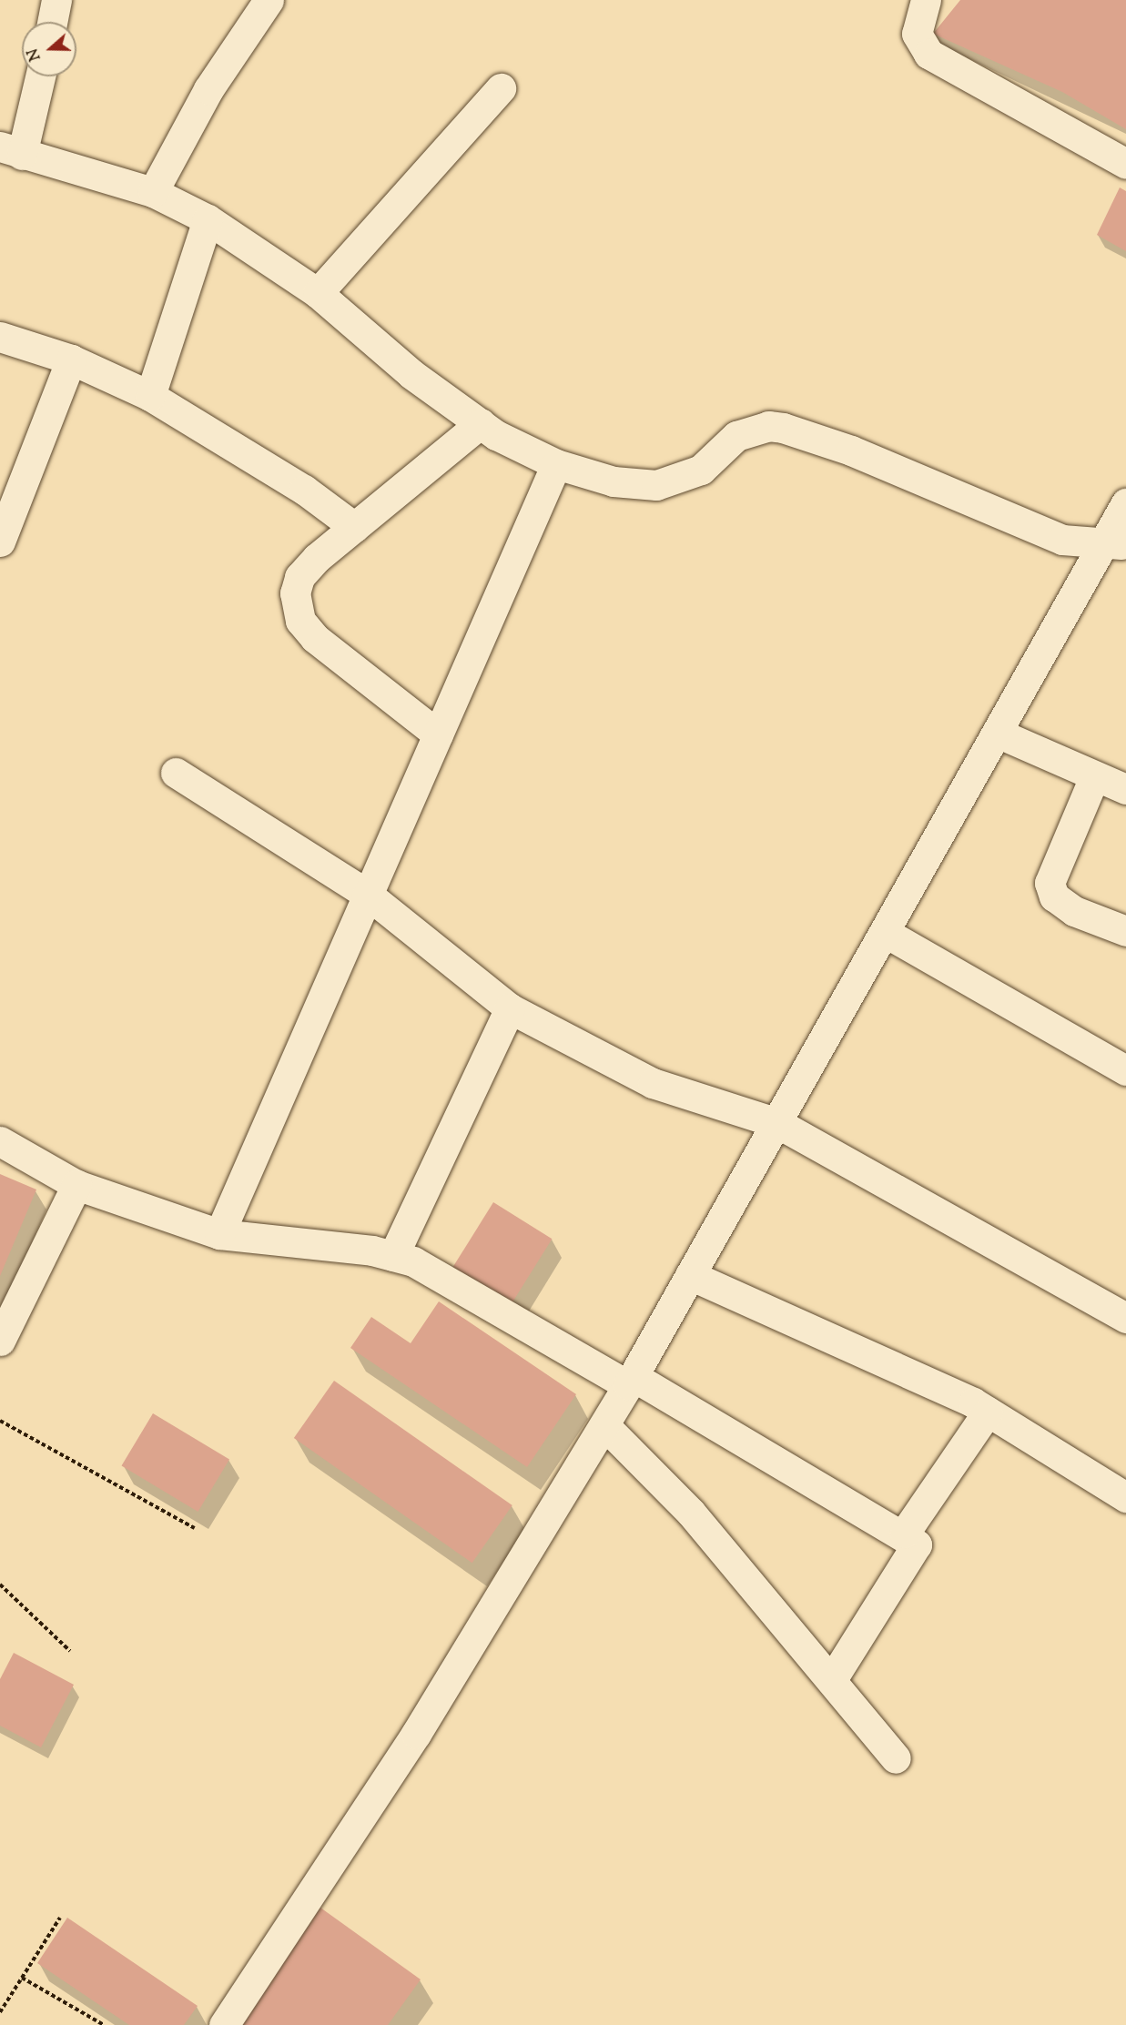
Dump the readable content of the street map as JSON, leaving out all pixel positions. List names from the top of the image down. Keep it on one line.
{"north":"left"}
